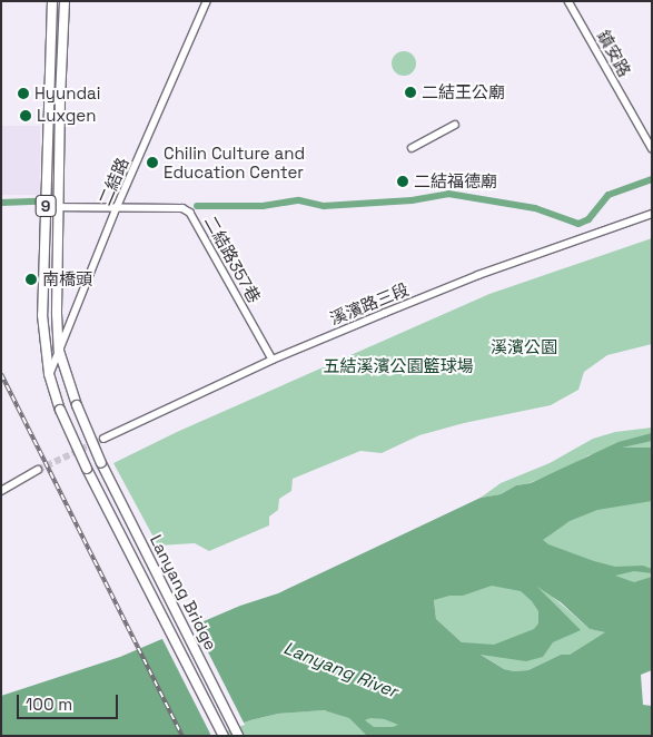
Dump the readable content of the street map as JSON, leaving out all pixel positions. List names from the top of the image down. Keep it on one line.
{"streets":{"main road":["9","Lanyang Bridge"],"street":["鎮安路","二結路","二結路357巷","溪濱路三段"]},"crossings":[["二結路","9"],["二結路","二結路357巷"],["二結路","Lanyang Bridge"],["9","二結路357巷"],["9","Lanyang Bridge"],["二結路357巷","溪濱路三段"]],"water":["Lanyang River"],"parks":["溪濱公園","五結溪濱公園籃球場"],"places":["二結王公廟","Hyundai","Luxgen","Chilin Culture and Education Center","二結福德廟","南橋頭"],"scale_bar":"100 m"}
